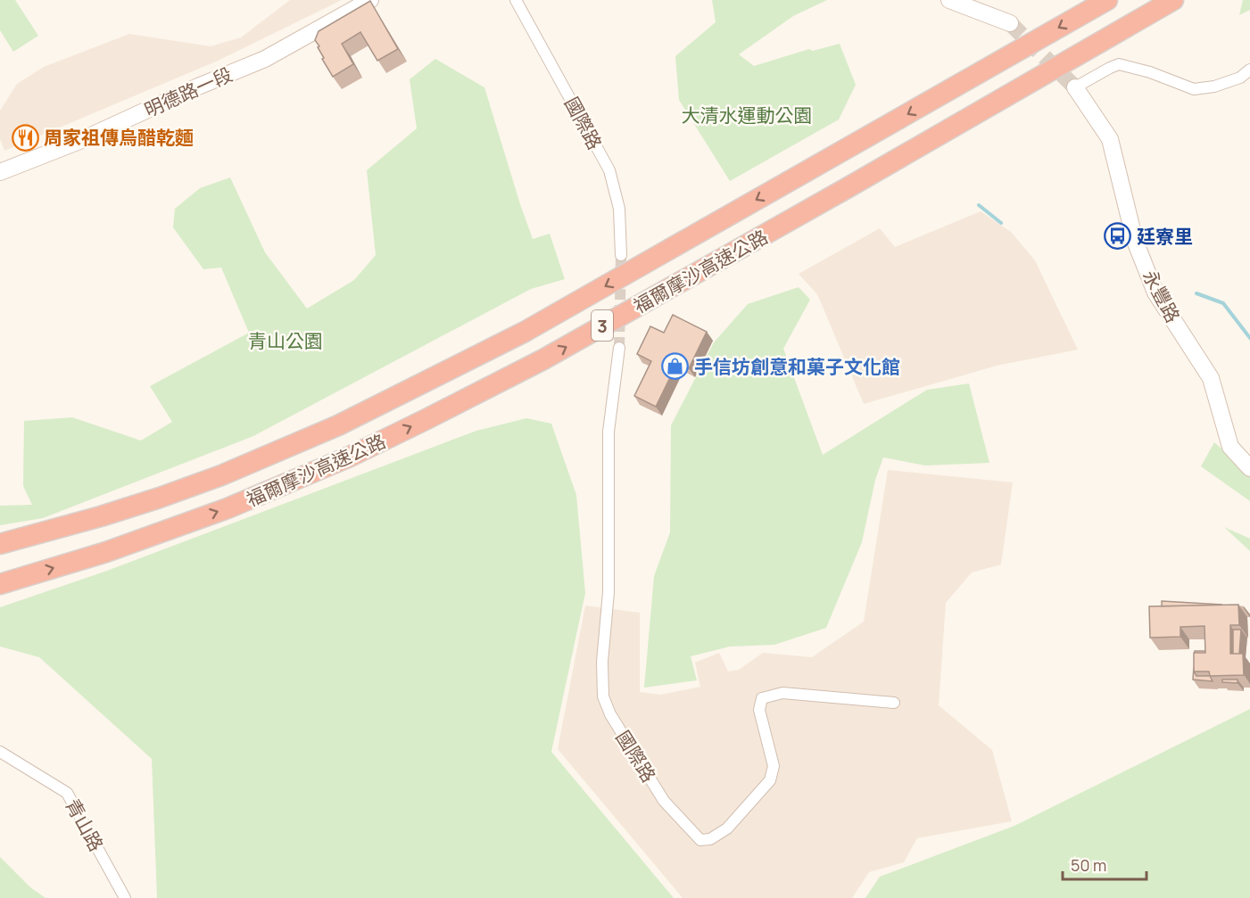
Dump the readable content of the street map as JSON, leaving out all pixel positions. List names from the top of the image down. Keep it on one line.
{"streets":{"highway":["福爾摩沙高速公路","3"],"street":["明德路一段","國際路","永豐路","青山路"]},"parks":["大清水運動公園","青山公園"],"places":{"restaurant":["周家祖傳烏醋乾麵"],"bus stop":["廷寮里"],"shop":["手信坊創意和菓子文化館"]},"scale_bar":"50 m"}
